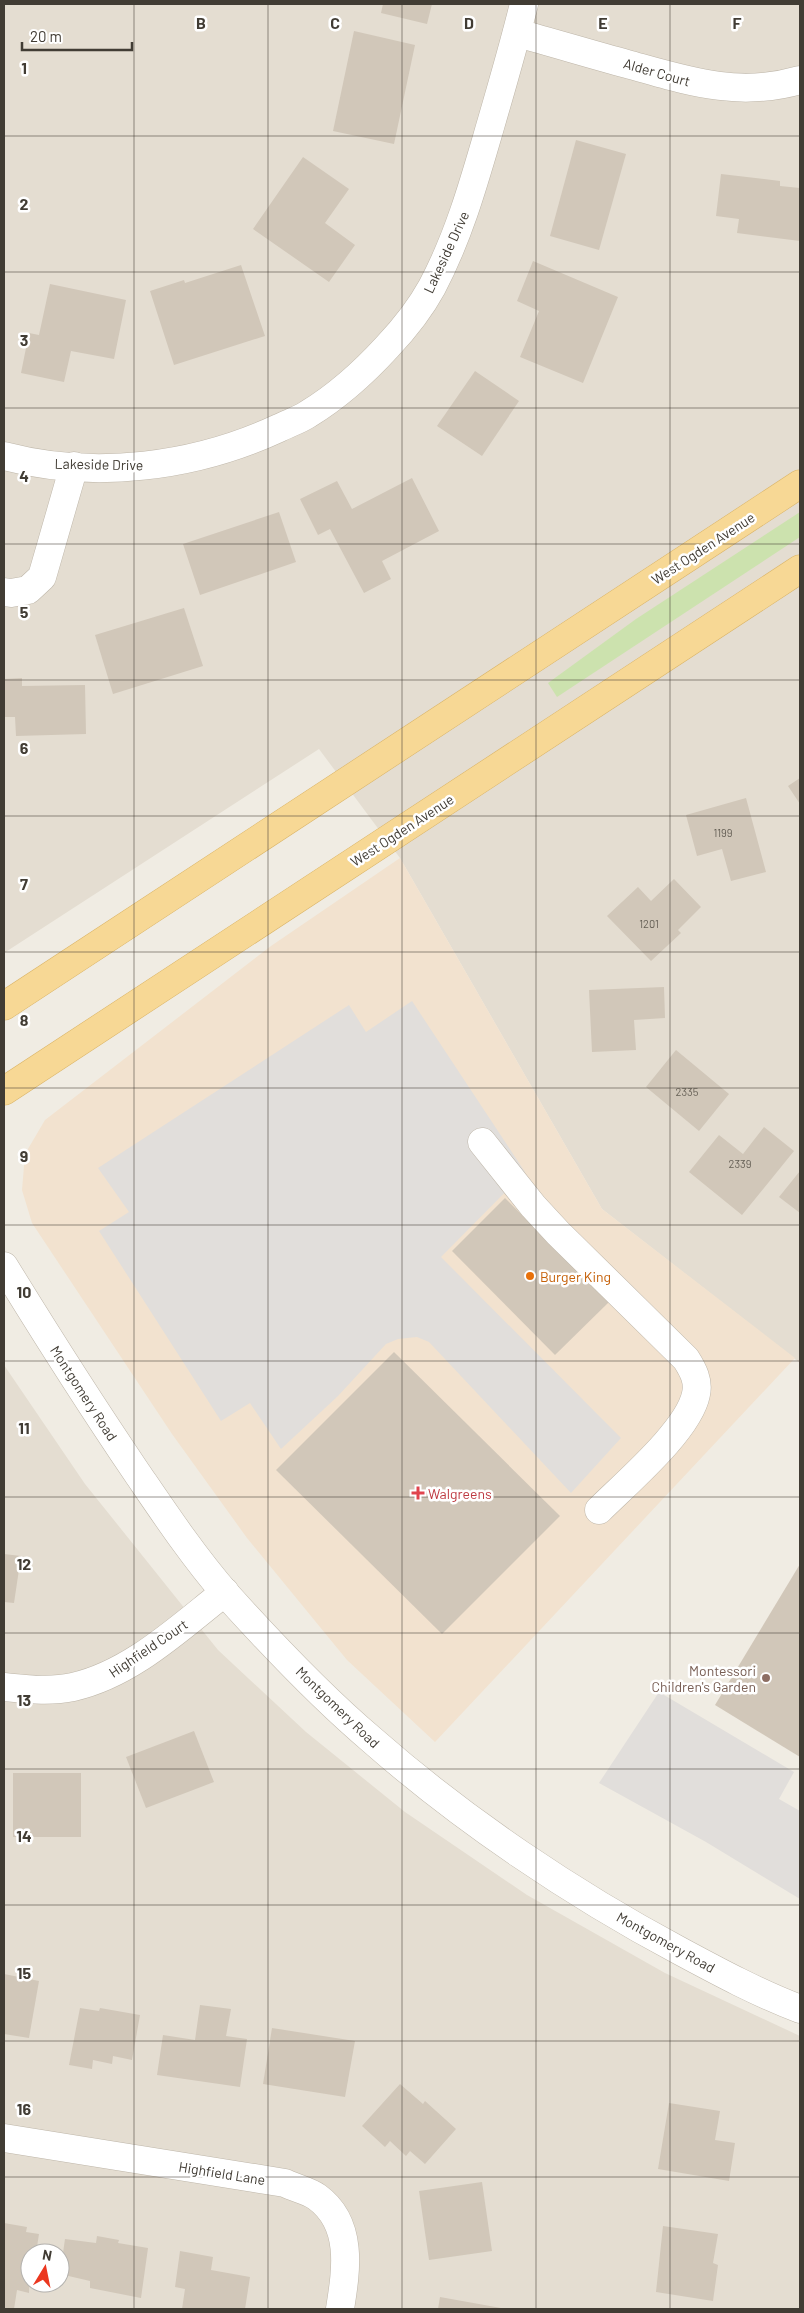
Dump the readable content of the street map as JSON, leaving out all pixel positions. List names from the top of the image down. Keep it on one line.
{"streets":{"main road":["West Ogden Avenue"],"street":["Alder Court","Lakeside Drive","Montgomery Road","Highfield Court","Highfield Lane"]},"crossings":[["Alder Court","Lakeside Drive"],["Montgomery Road","Highfield Court"]],"places":{"other":["Burger King","Montessori Children's Garden"],"health":["Walgreens"]},"house_numbers":["1199","1201","2335","2339"],"scale_bar":"20 m","north":"top","grid":{"columns":["B","C","D","E","F"],"rows":["1","2","3","4","5","6","7","8","9","10","11","12","13","14","15","16"]}}
